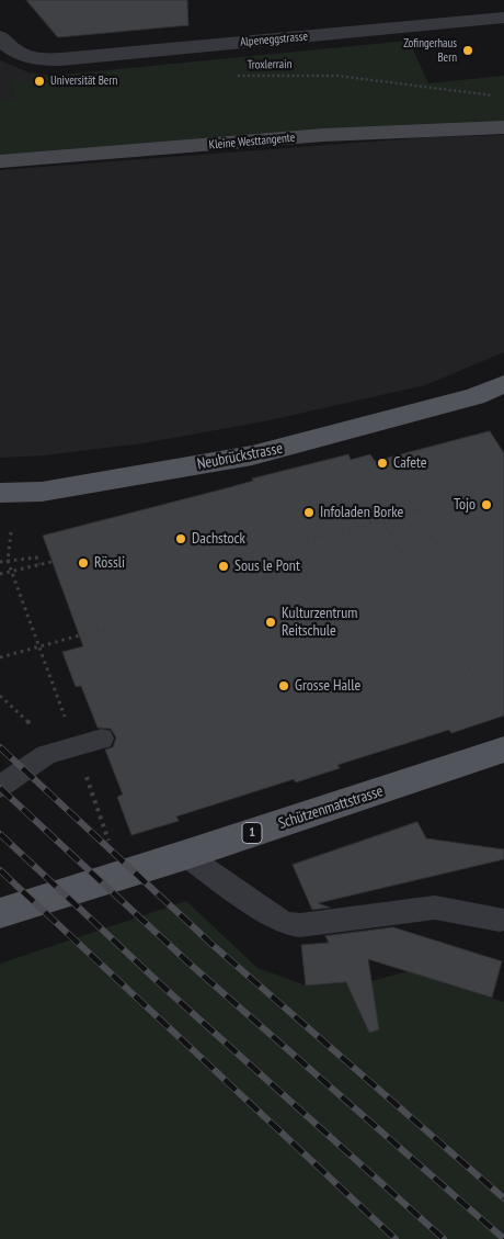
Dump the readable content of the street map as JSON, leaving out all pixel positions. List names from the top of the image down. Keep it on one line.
{"streets":{"main road":["Kleine Westtangente","Neubrückstrasse","Schützenmattstrasse","1"],"street":["Alpeneggstrasse"],"path":["Troxlerrain"]},"places":["Zofingerhaus Bern","Universität Bern","Cafete","Tojo","Infoladen Borke","Dachstock","Rössli","Sous le Pont","Kulturzentrum Reitschule","Grosse Halle"]}
